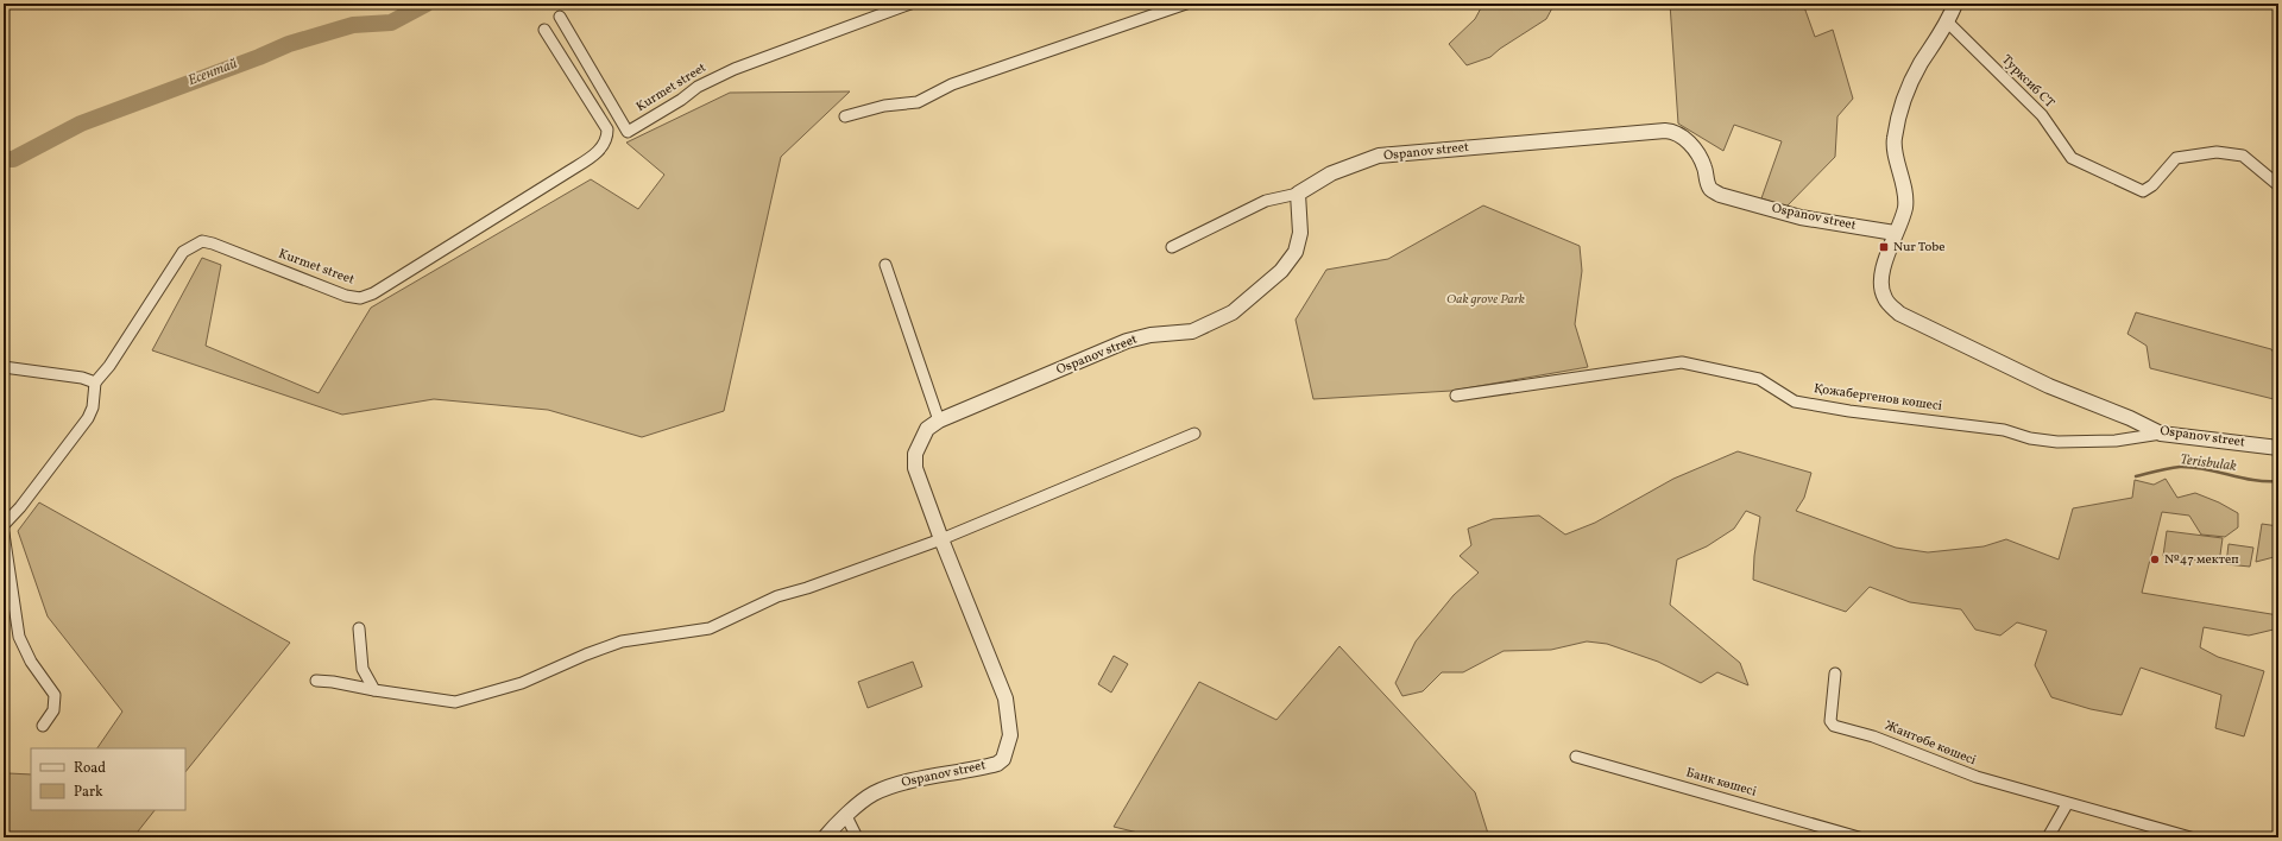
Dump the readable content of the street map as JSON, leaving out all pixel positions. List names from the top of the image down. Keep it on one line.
{"streets":{"street":["Турксиб СТ","Kurmet street","Ospanov street","Қожабергенов көшесі","Жантөбе көшесі","Банк көшесі"]},"crossings":[["Турксиб СТ","Ospanov street"],["Ospanov street","Қожабергенов көшесі"]],"water":["Есентай","Terisbulak"],"parks":["Oak grove Park"],"places":{"transit":["Nur Tobe"],"other":["№47 мектеп"]},"legend":["Road","Park"]}
